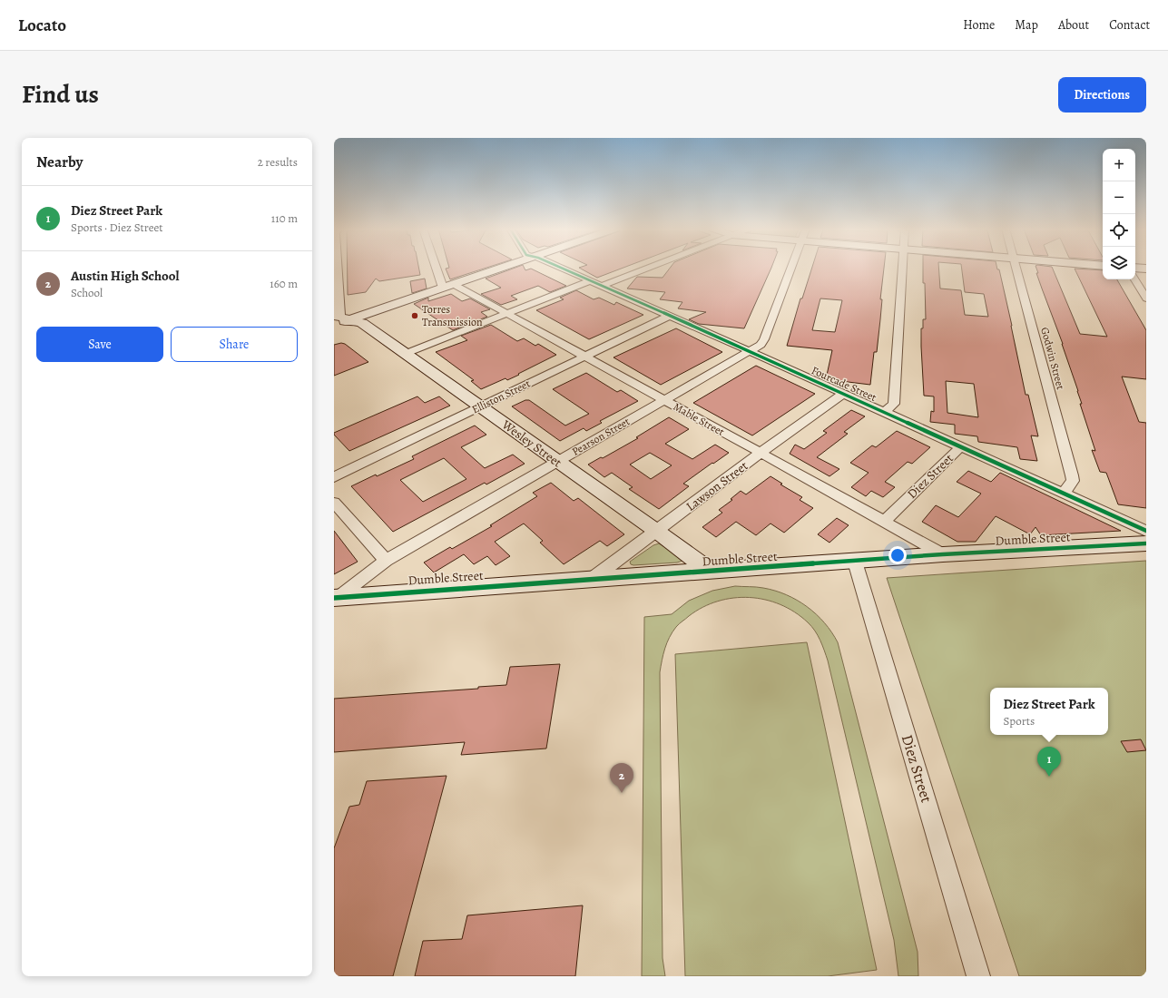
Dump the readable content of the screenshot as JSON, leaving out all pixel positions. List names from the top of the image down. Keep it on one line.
{"streets":{"street":["Godwin Street","Fourcade Street","Elliston Street","Mable Street","Pearson Street","Wesley Street","Diez Street","Lawson Street","Dumble Street"]},"crossings":[["Godwin Street","Fourcade Street"],["Fourcade Street","Elliston Street"],["Fourcade Street","Pearson Street"],["Fourcade Street","Diez Street"],["Fourcade Street","Lawson Street"],["Elliston Street","Mable Street"],["Elliston Street","Wesley Street"],["Mable Street","Pearson Street"],["Mable Street","Diez Street"],["Mable Street","Lawson Street"],["Mable Street","Dumble Street"],["Pearson Street","Wesley Street"],["Pearson Street","Dumble Street"],["Wesley Street","Lawson Street"],["Wesley Street","Dumble Street"],["Diez Street","Dumble Street"],["Lawson Street","Dumble Street"]],"places":["Torres Transmission"],"page":{"header":"Locato","nav":["Home","Map","About","Contact"],"title":"Find us","buttons":["Directions",["Save","Share"]],"heading":["Nearby","2 results"],"map_buttons":["+","−"],"list":[{"mark":"1","name":"Diez Street Park","note":"Sports · Diez Street","value":"110 m"},{"mark":"2","name":"Austin High School","note":"School","value":"160 m"}],"popup":["Diez Street Park","Sports"],"pins":["1","2"]}}
